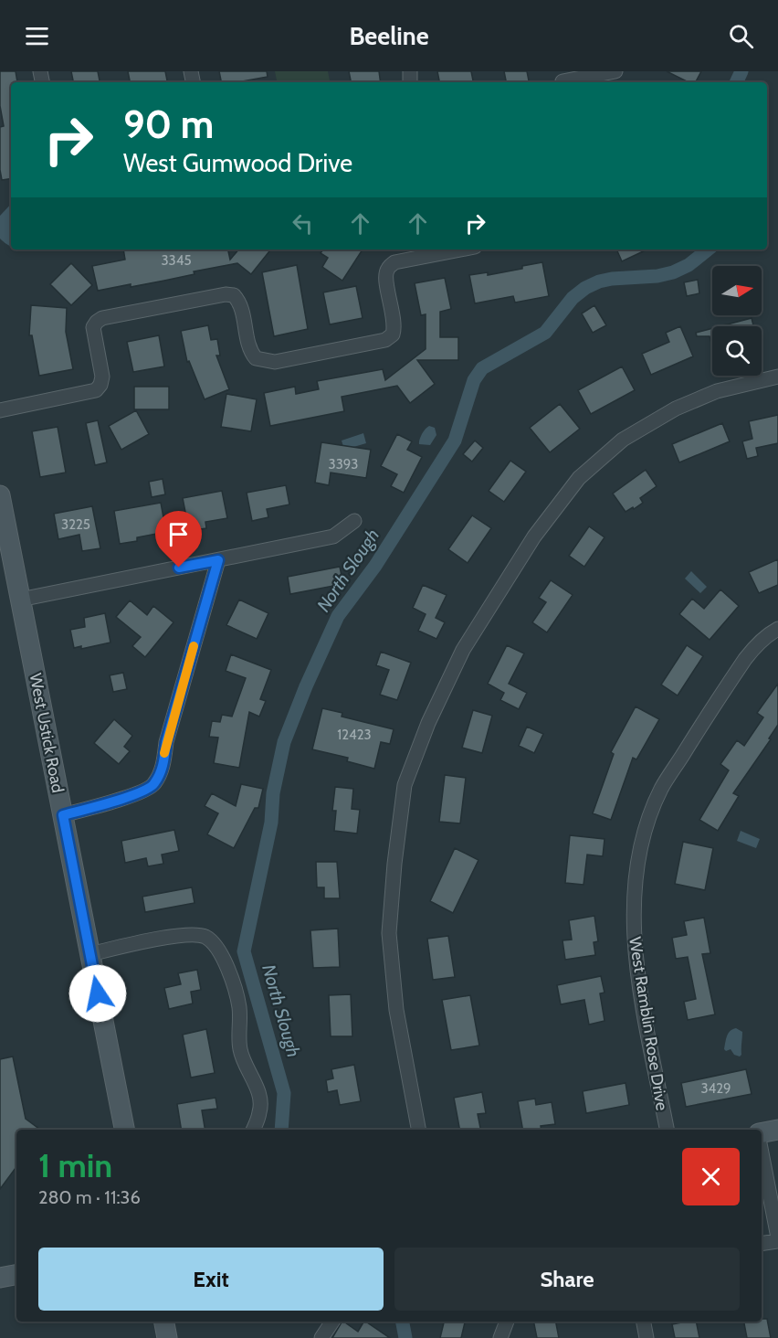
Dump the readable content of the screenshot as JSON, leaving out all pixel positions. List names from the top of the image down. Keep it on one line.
{"streets":{"main road":["West Ustick Road"],"street":["West Ramblin Rose Drive"]},"water":["North Slough"],"house_numbers":["3345","3393","3225","12423","3429"],"north":"right","page":{"header":"Beeline","turn":["90 m","West Gumwood Drive"],"heading":["1 min","280 m · 11:36"],"buttons":["Exit","Share"]}}
